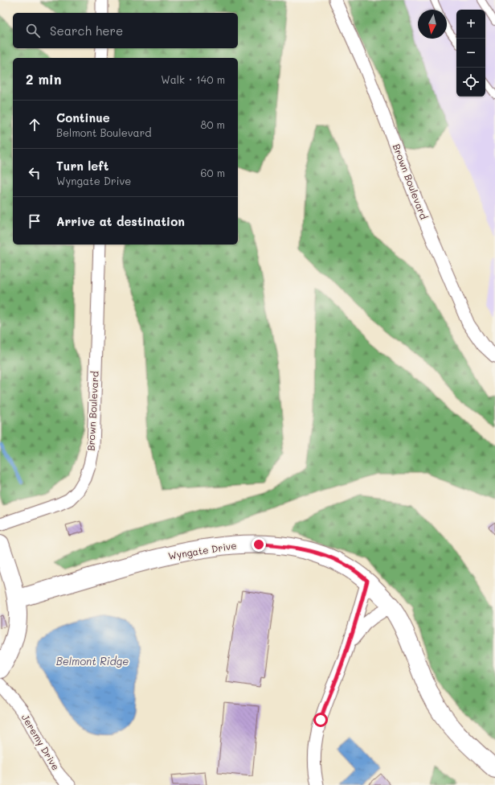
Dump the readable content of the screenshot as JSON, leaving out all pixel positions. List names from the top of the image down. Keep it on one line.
{"streets":{"street":["Brown Boulevard","Wyngate Drive","Jeremy Drive"]},"water":["Belmont Ridge"],"north":"bottom","page":{"map_buttons":["+","−"],"search":"Search here","heading":["2 min","Walk · 140 m"],"list":[["Continue","Belmont Boulevard","80 m"],["Turn left","Wyngate Drive","60 m"],"Arrive at destination"]}}
